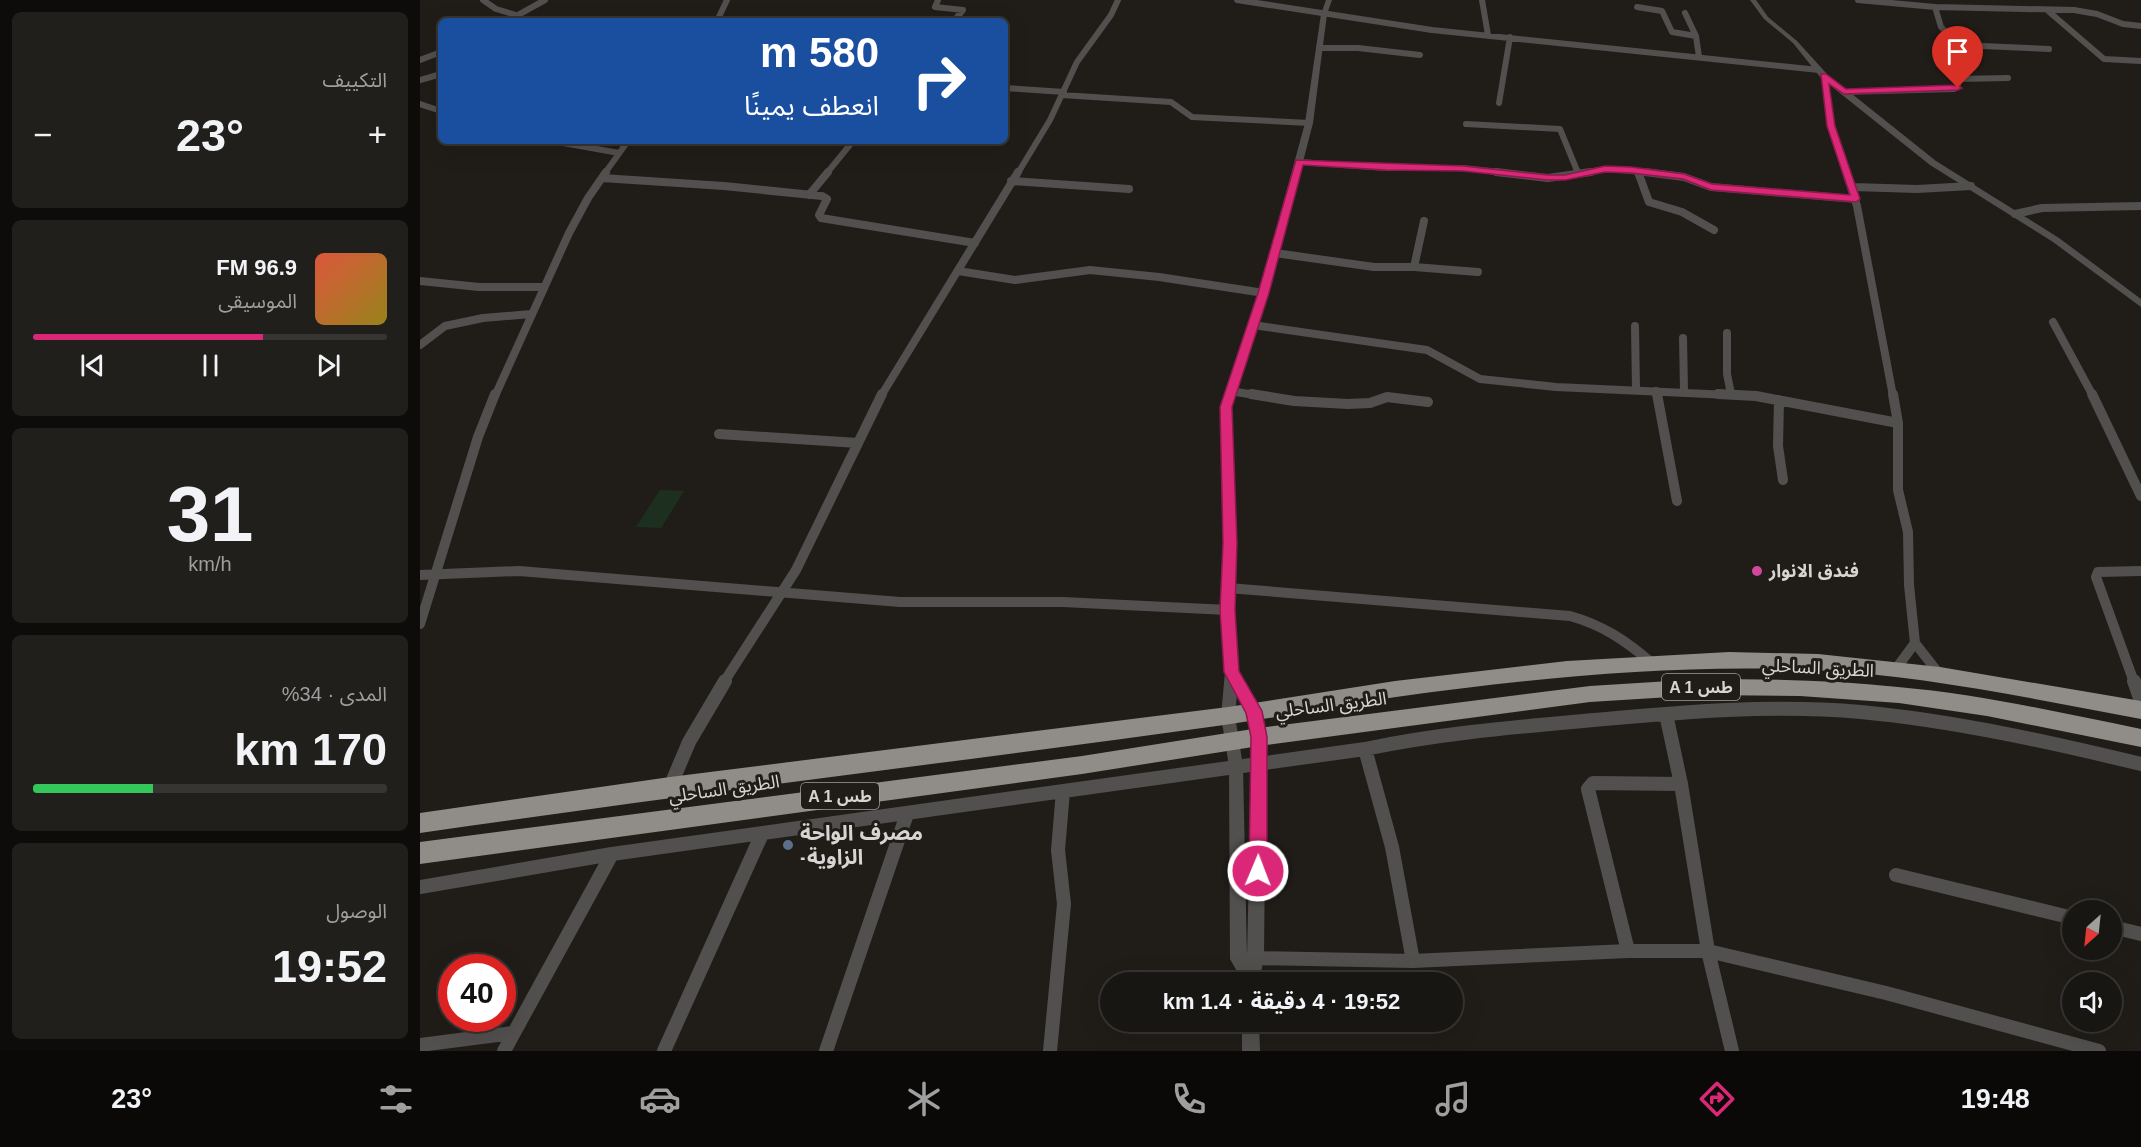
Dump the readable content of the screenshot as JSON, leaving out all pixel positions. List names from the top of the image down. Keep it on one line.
{"streets":{"highway":["الطريق الساحلي","A 1 طس"]},"places":["فندق الانوار","مصرف الواحة -الزاوية"],"north":"bottom left","page":{"tile":["التكييف",["31","km/h"],["المدى · 34%","170 km"],["الوصول","19:52"]],"turn":["580 m","انعطف يمينًا"],"heat":["−","23°","+"],"song":["96.9 FM","الموسيقى"],"limit":"40","trip":"19:52 · 4 دقيقة · 1.4 km","tabs":["19:48","23°"]}}
